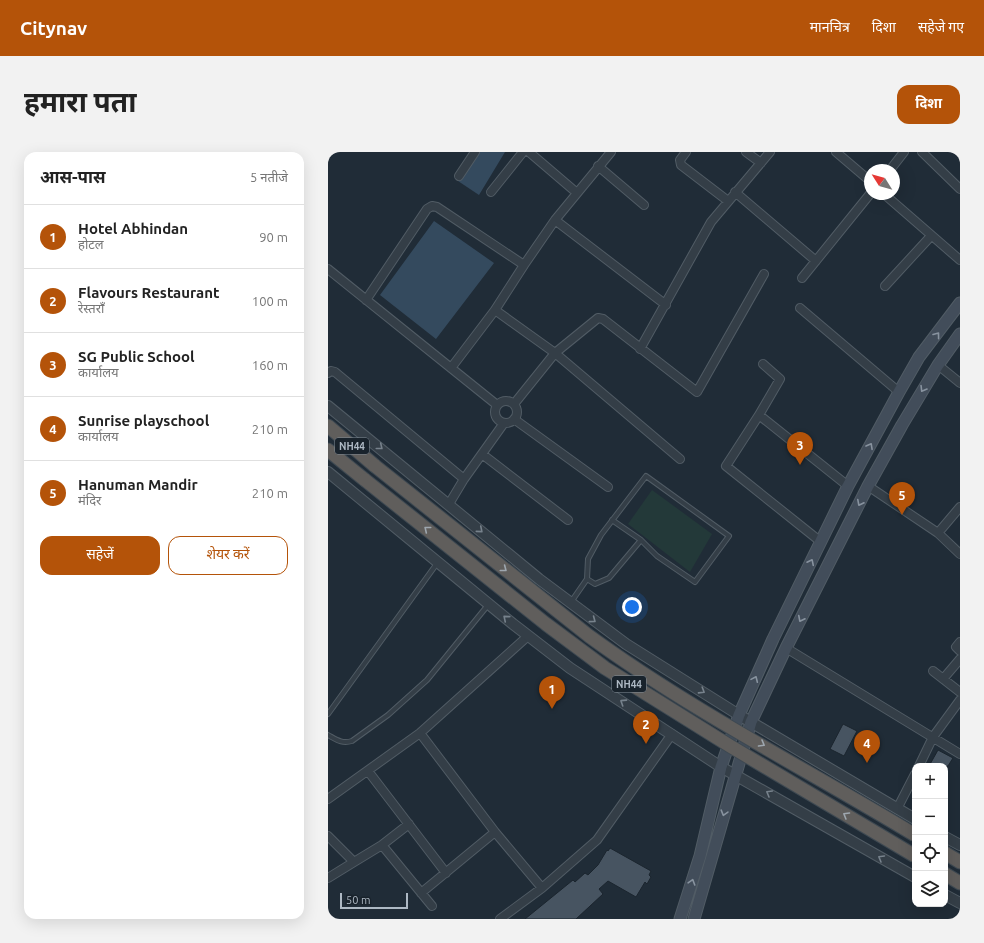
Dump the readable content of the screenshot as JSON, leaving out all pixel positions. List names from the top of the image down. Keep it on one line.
{"streets":{"highway":["NH44"]},"scale_bar":"50 m","north":"top left","page":{"header":"Citynav","nav":["मानचित्र","दिशा","सहेजे गए"],"buttons":["दिशा",["सहेजें","शेयर करें"]],"title":"हमारा पता","heading":["आस-पास","5 नतीजे"],"list":[{"mark":"1","name":"Hotel Abhindan","note":"होटल","value":"90 m"},{"mark":"2","name":"Flavours Restaurant","note":"रेस्तराँ","value":"100 m"},{"mark":"3","name":"SG Public School","note":"कार्यालय","value":"160 m"},{"mark":"4","name":"Sunrise playschool","note":"कार्यालय","value":"210 m"},{"mark":"5","name":"Hanuman Mandir","note":"मंदिर","value":"210 m"}],"pins":["3","5","1","2","4"],"map_buttons":["+","−"],"scale":"50 m"}}
